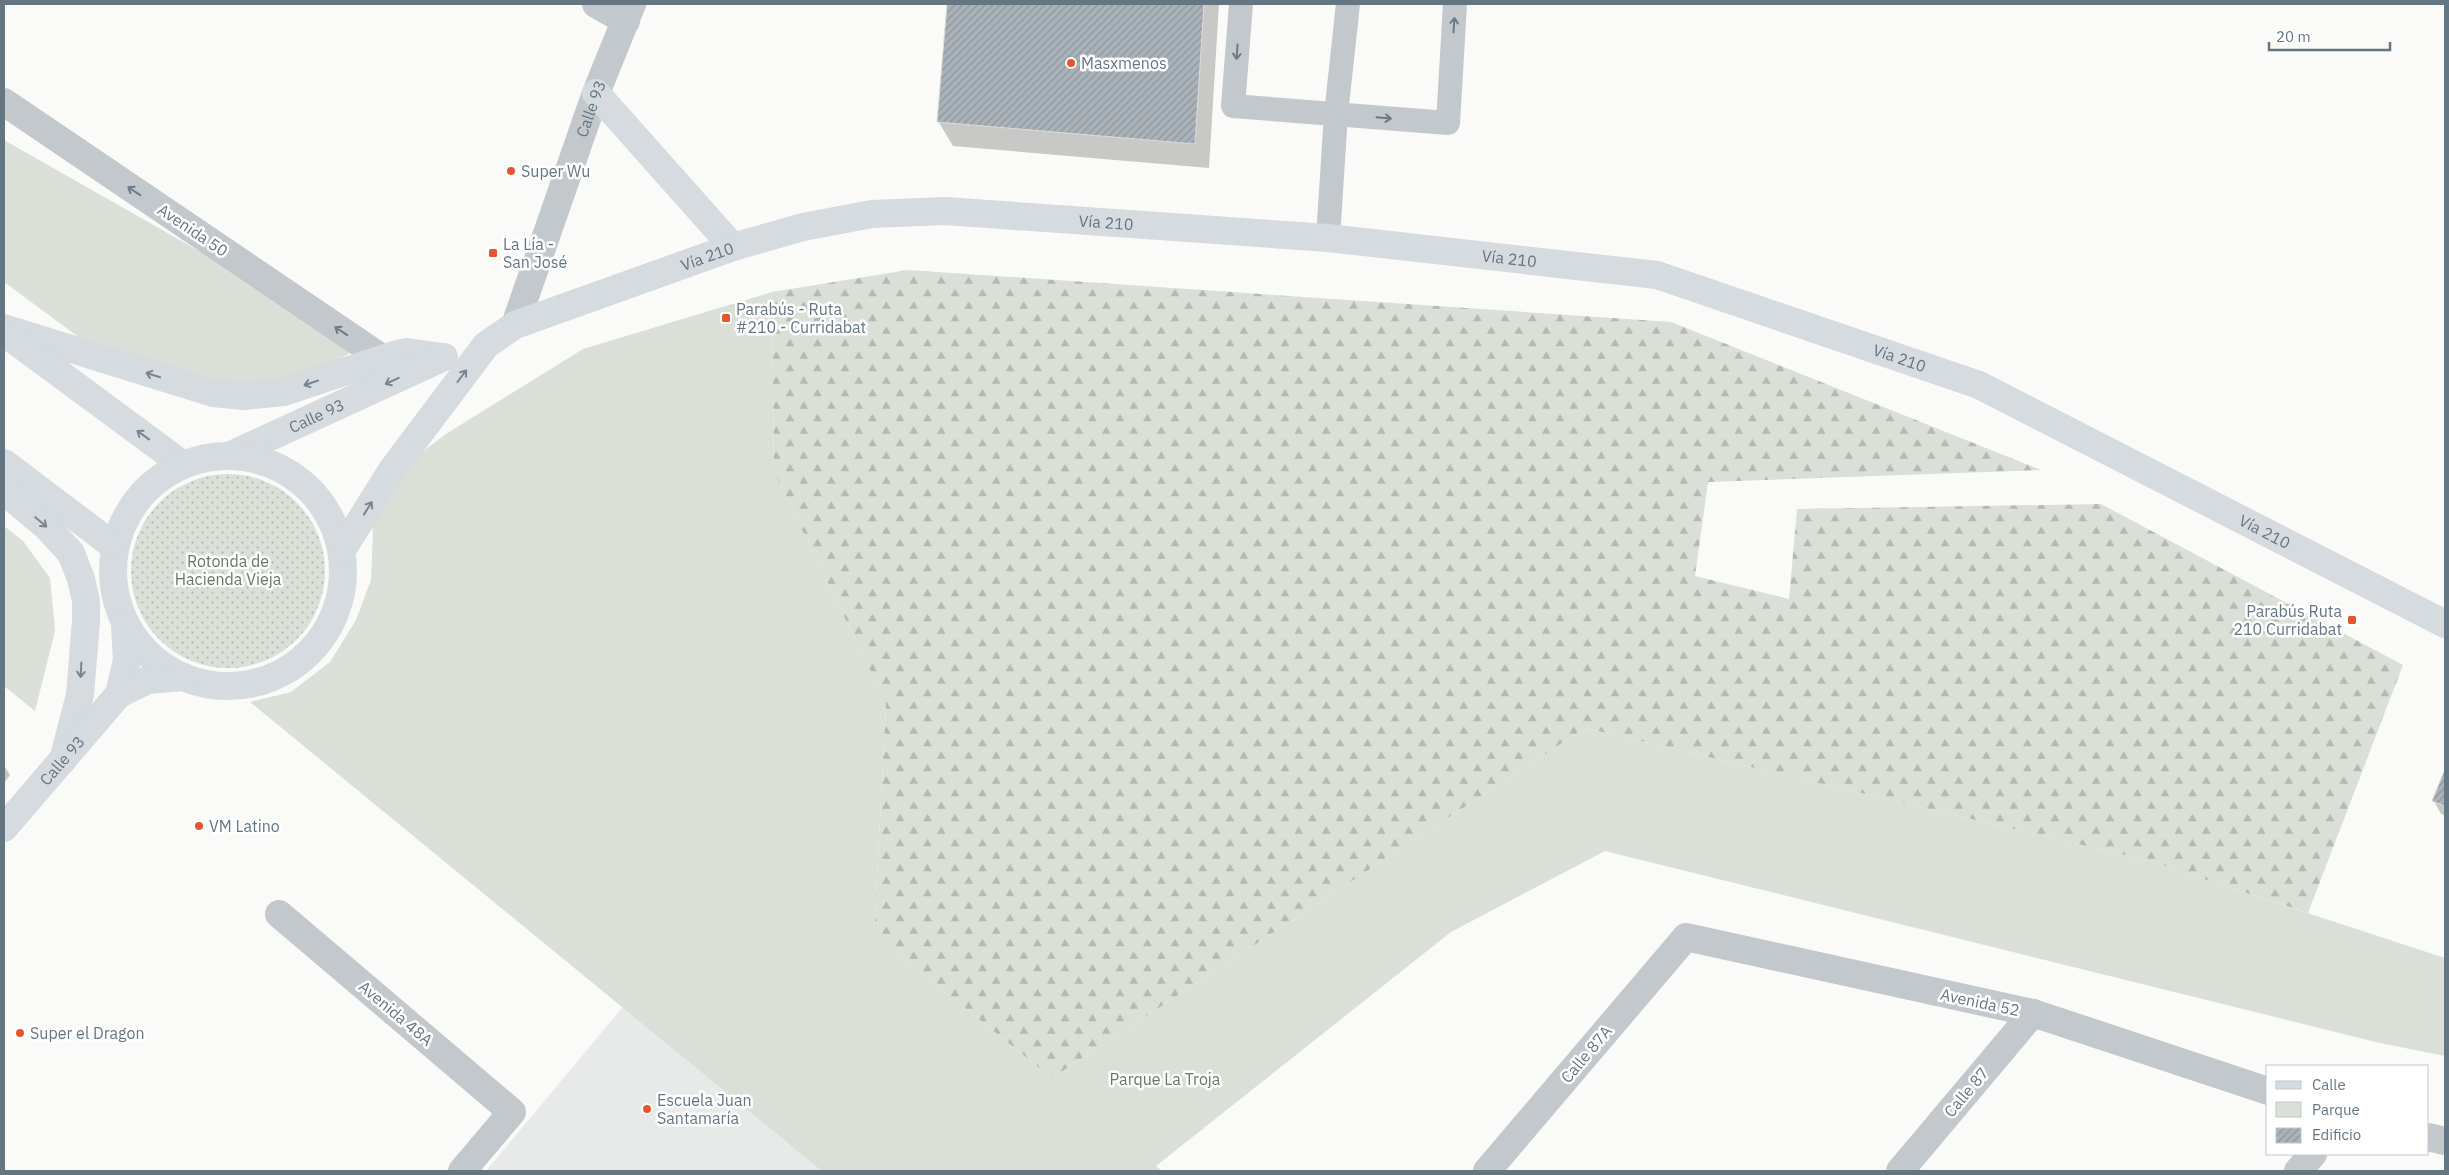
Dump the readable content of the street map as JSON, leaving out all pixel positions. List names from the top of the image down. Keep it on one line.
{"streets":{"main road":["Calle 93","Vía 210"],"street":["Avenida 50","Avenida 52","Avenida 48A","Calle 87A","Calle 87"]},"crossings":[["Calle 93","Vía 210"],["Avenida 52","Calle 87A"],["Avenida 52","Calle 87"]],"one_way":["Avenida 50"],"parks":["Rotonda de Hacienda Vieja","Parque La Troja"],"places":{"other":["Masxmenos","Super Wu","VM Latino","Super el Dragon","Escuela Juan Santamaría"],"transit":["La Lía - San José","Parabús - Ruta #210 - Curridabat","Parabús Ruta 210 Curridabat"]},"legend":["Calle","Parque","Edificio"],"scale_bar":"20 m"}
